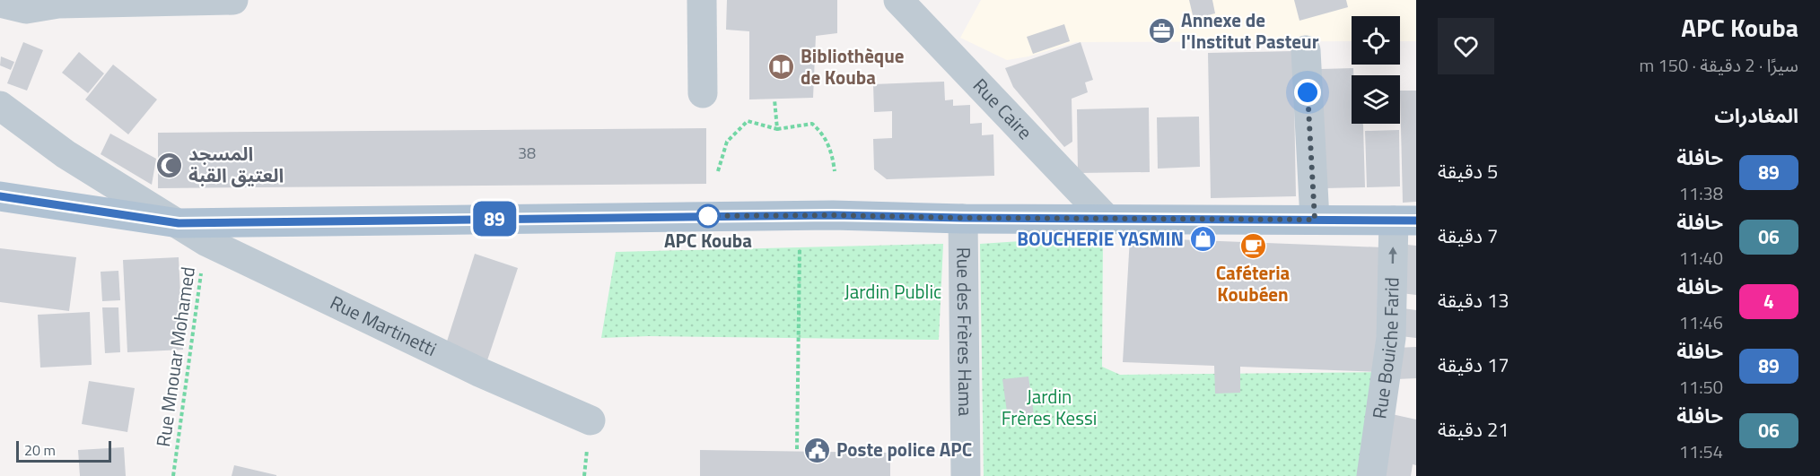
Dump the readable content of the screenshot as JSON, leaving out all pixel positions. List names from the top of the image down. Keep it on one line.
{"streets":{"street":["Rue Caire","Rue Martinetti","Rue des Frères Hama","Rue Bouiche Farid"],"path":["Rue Mnouar Mohamed"]},"crossings":[["Rue Martinetti","Rue Mnouar Mohamed"]],"one_way":["Rue Bouiche Farid"],"parks":["Jardin Public","Jardin Frères Kessi"],"places":{"office":["Annexe de l'Institut Pasteur"],"library":["Bibliothèque de Kouba"],"mosque":["المسجد العتيق القبة"],"other":["APC Kouba"],"shop":["BOUCHERIE YASMIN"],"cafe":["Caféteria Koubéen"],"public building":["Poste police APC"]},"lines":["bus line 89"],"house_numbers":["38"],"scale_bar":"20 m","page":{"heading":[["APC Kouba","سيرًا · 2 دقيقة · 150 m"],"المغادرات"],"on_map":"89","list":[{"mark":"89","name":"حافلة","note":"11:38","value":"5 دقيقة"},{"mark":"06","name":"حافلة","note":"11:40","value":"7 دقيقة"},{"mark":"4","name":"حافلة","note":"11:46","value":"13 دقيقة"},{"mark":"89","name":"حافلة","note":"11:50","value":"17 دقيقة"},{"mark":"06","name":"حافلة","note":"11:54","value":"21 دقيقة"}],"scale":"20 m"}}
